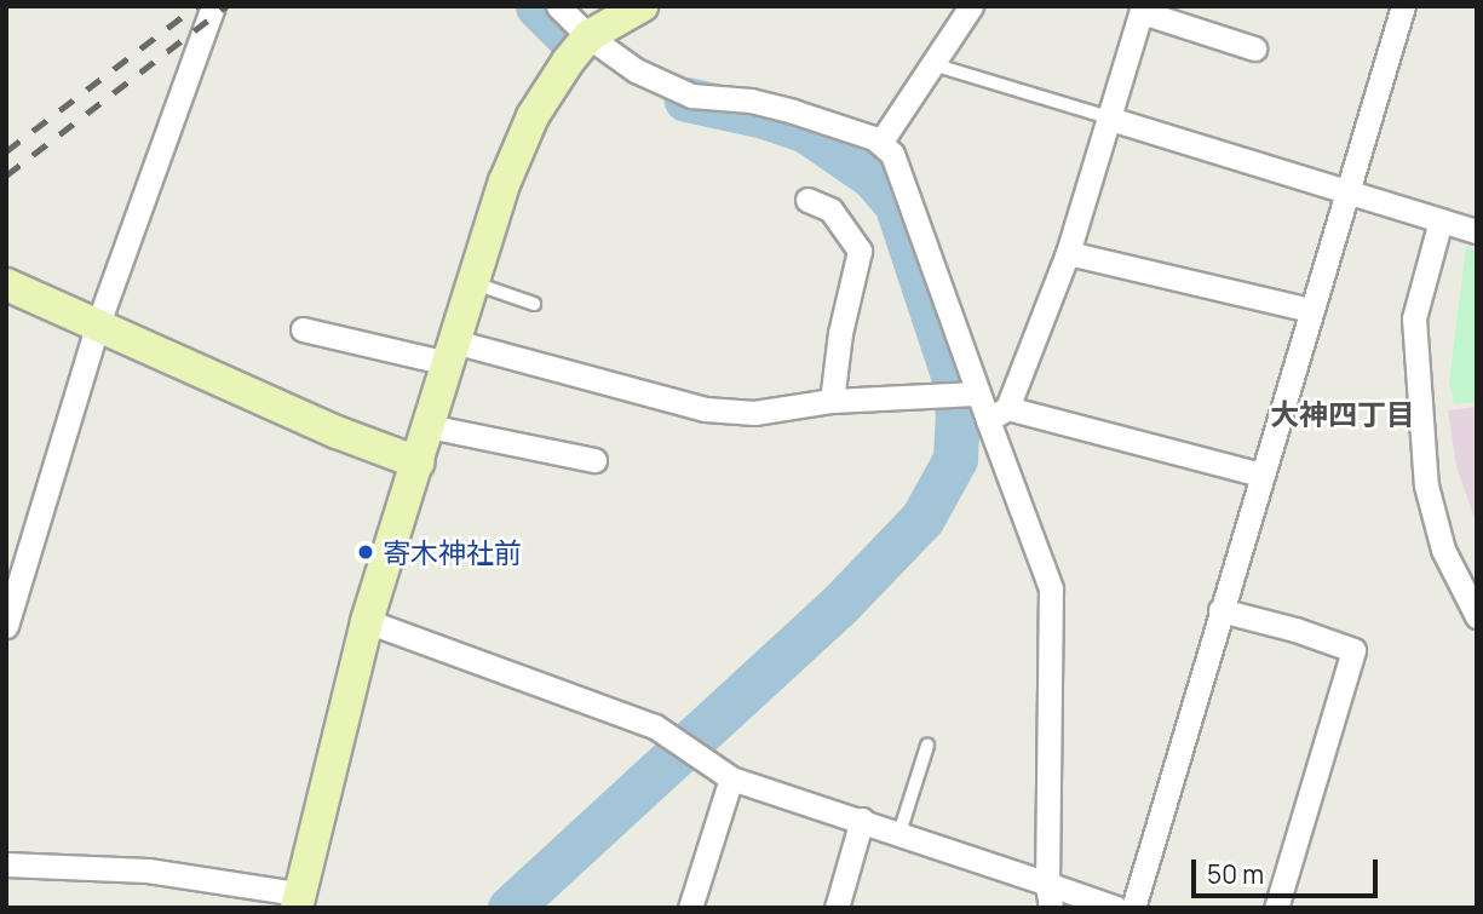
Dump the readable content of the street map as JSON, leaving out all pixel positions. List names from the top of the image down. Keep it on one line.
{"districts":["大神四丁目"],"places":["寄木神社前"],"scale_bar":"50 m"}
